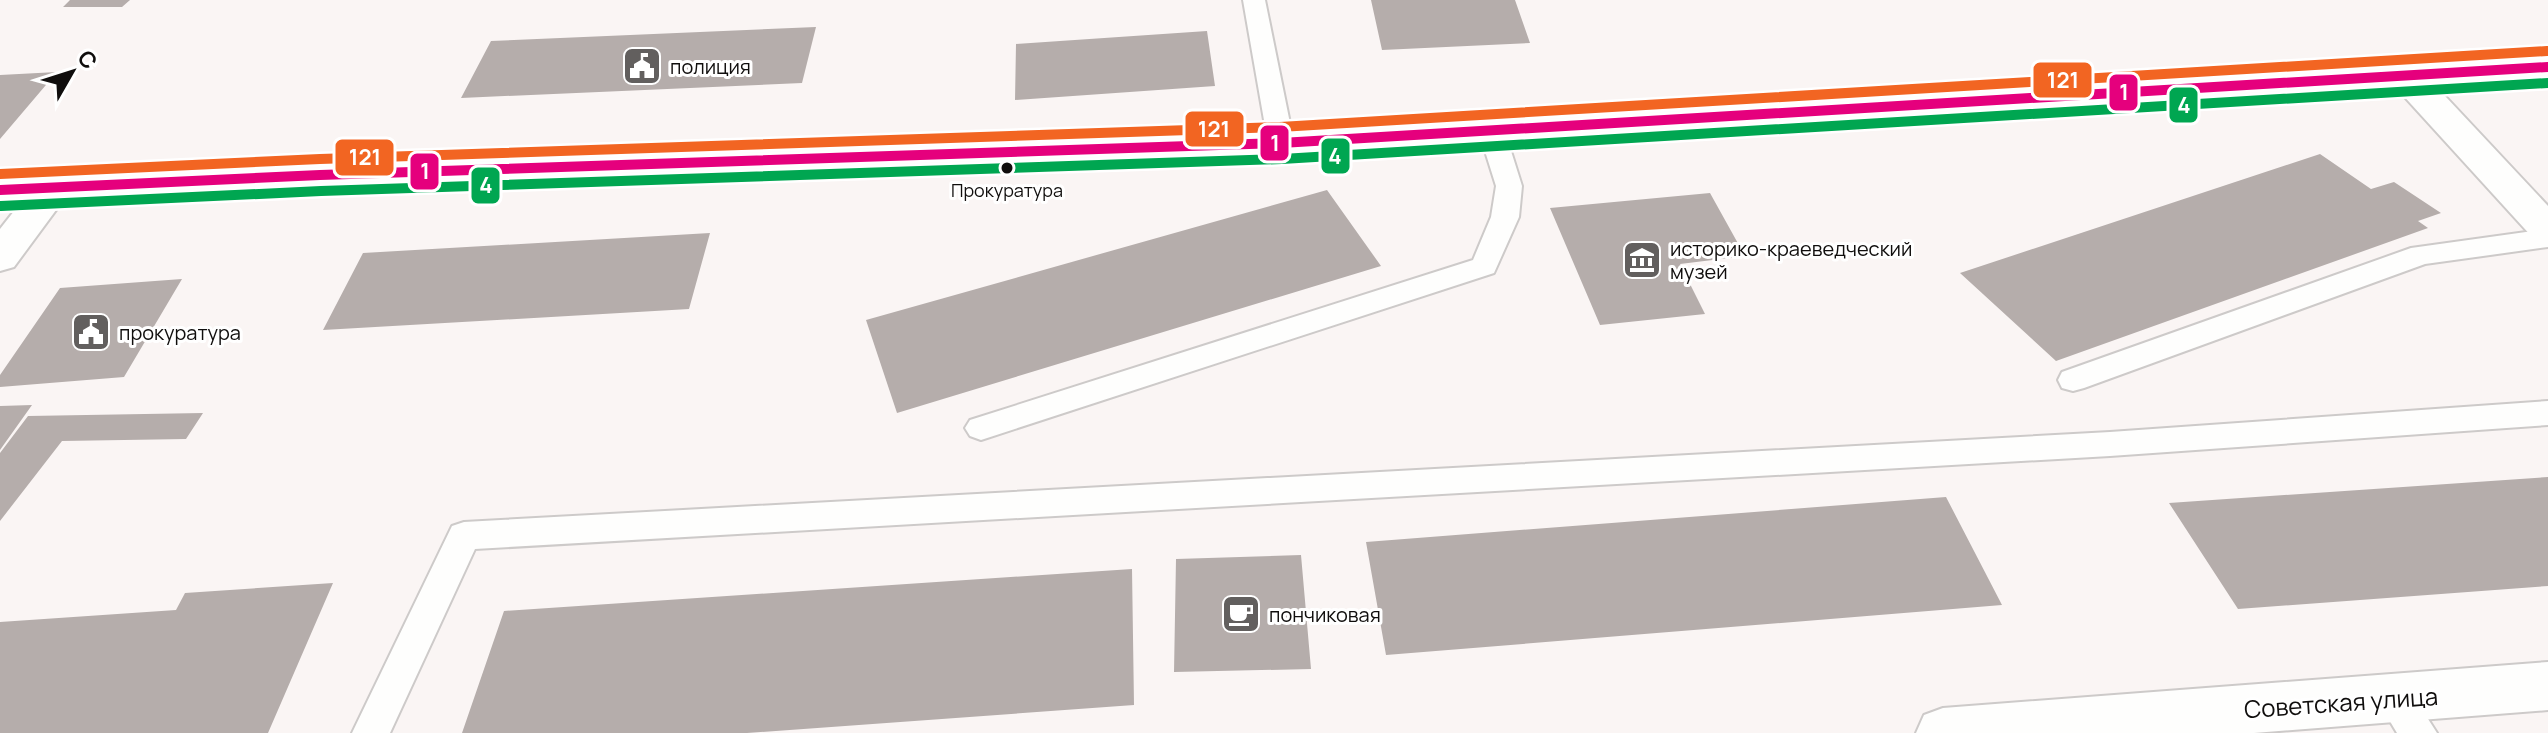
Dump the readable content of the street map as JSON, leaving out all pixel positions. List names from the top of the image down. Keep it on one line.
{"streets":{"main road":["Советская улица"]},"places":{"public building":["полиция","прокуратура"],"other":["Прокуратура"],"museum":["историко-краеведческий музей"],"cafe":["пончиковая"]},"lines":["transit line 121","transit line 1","transit line 4"],"north":"top right"}
